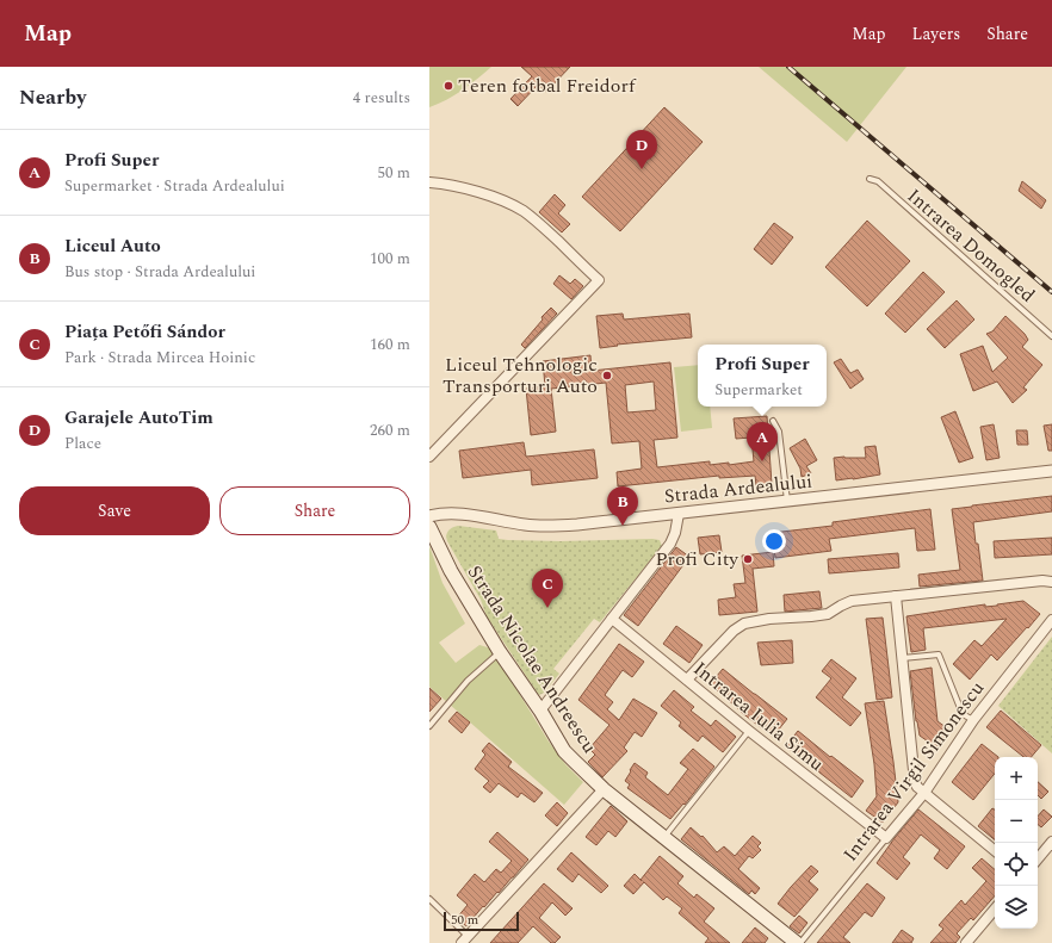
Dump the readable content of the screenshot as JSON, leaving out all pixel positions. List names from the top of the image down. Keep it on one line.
{"streets":{"main road":["Strada Nicolae Andreescu"],"street":["Strada Ardealului","Intrarea Iulia Simu","Intrarea Virgil Simonescu"],"lane":["Intrarea Domogled"]},"crossings":[["Strada Nicolae Andreescu","Intrarea Virgil Simonescu"],["Intrarea Iulia Simu","Intrarea Virgil Simonescu"]],"places":["Teren fotbal Freidorf","Liceul Tehnologic Transporturi Auto","Profi City"],"scale_bar":"50 m","page":{"header":"Map","nav":["Map","Layers","Share"],"heading":["Nearby","4 results"],"list":[{"mark":"A","name":"Profi Super","note":"Supermarket · Strada Ardealului","value":"50 m"},{"mark":"B","name":"Liceul Auto","note":"Bus stop · Strada Ardealului","value":"100 m"},{"mark":"C","name":"Piața Petőfi Sándor","note":"Park · Strada Mircea Hoinic","value":"160 m"},{"mark":"D","name":"Garajele AutoTim","note":"Place","value":"260 m"}],"pins":["D","A","B","C"],"popup":["Profi Super","Supermarket"],"buttons":["Save","Share"],"map_buttons":["+","−"],"scale":"50 m"}}
